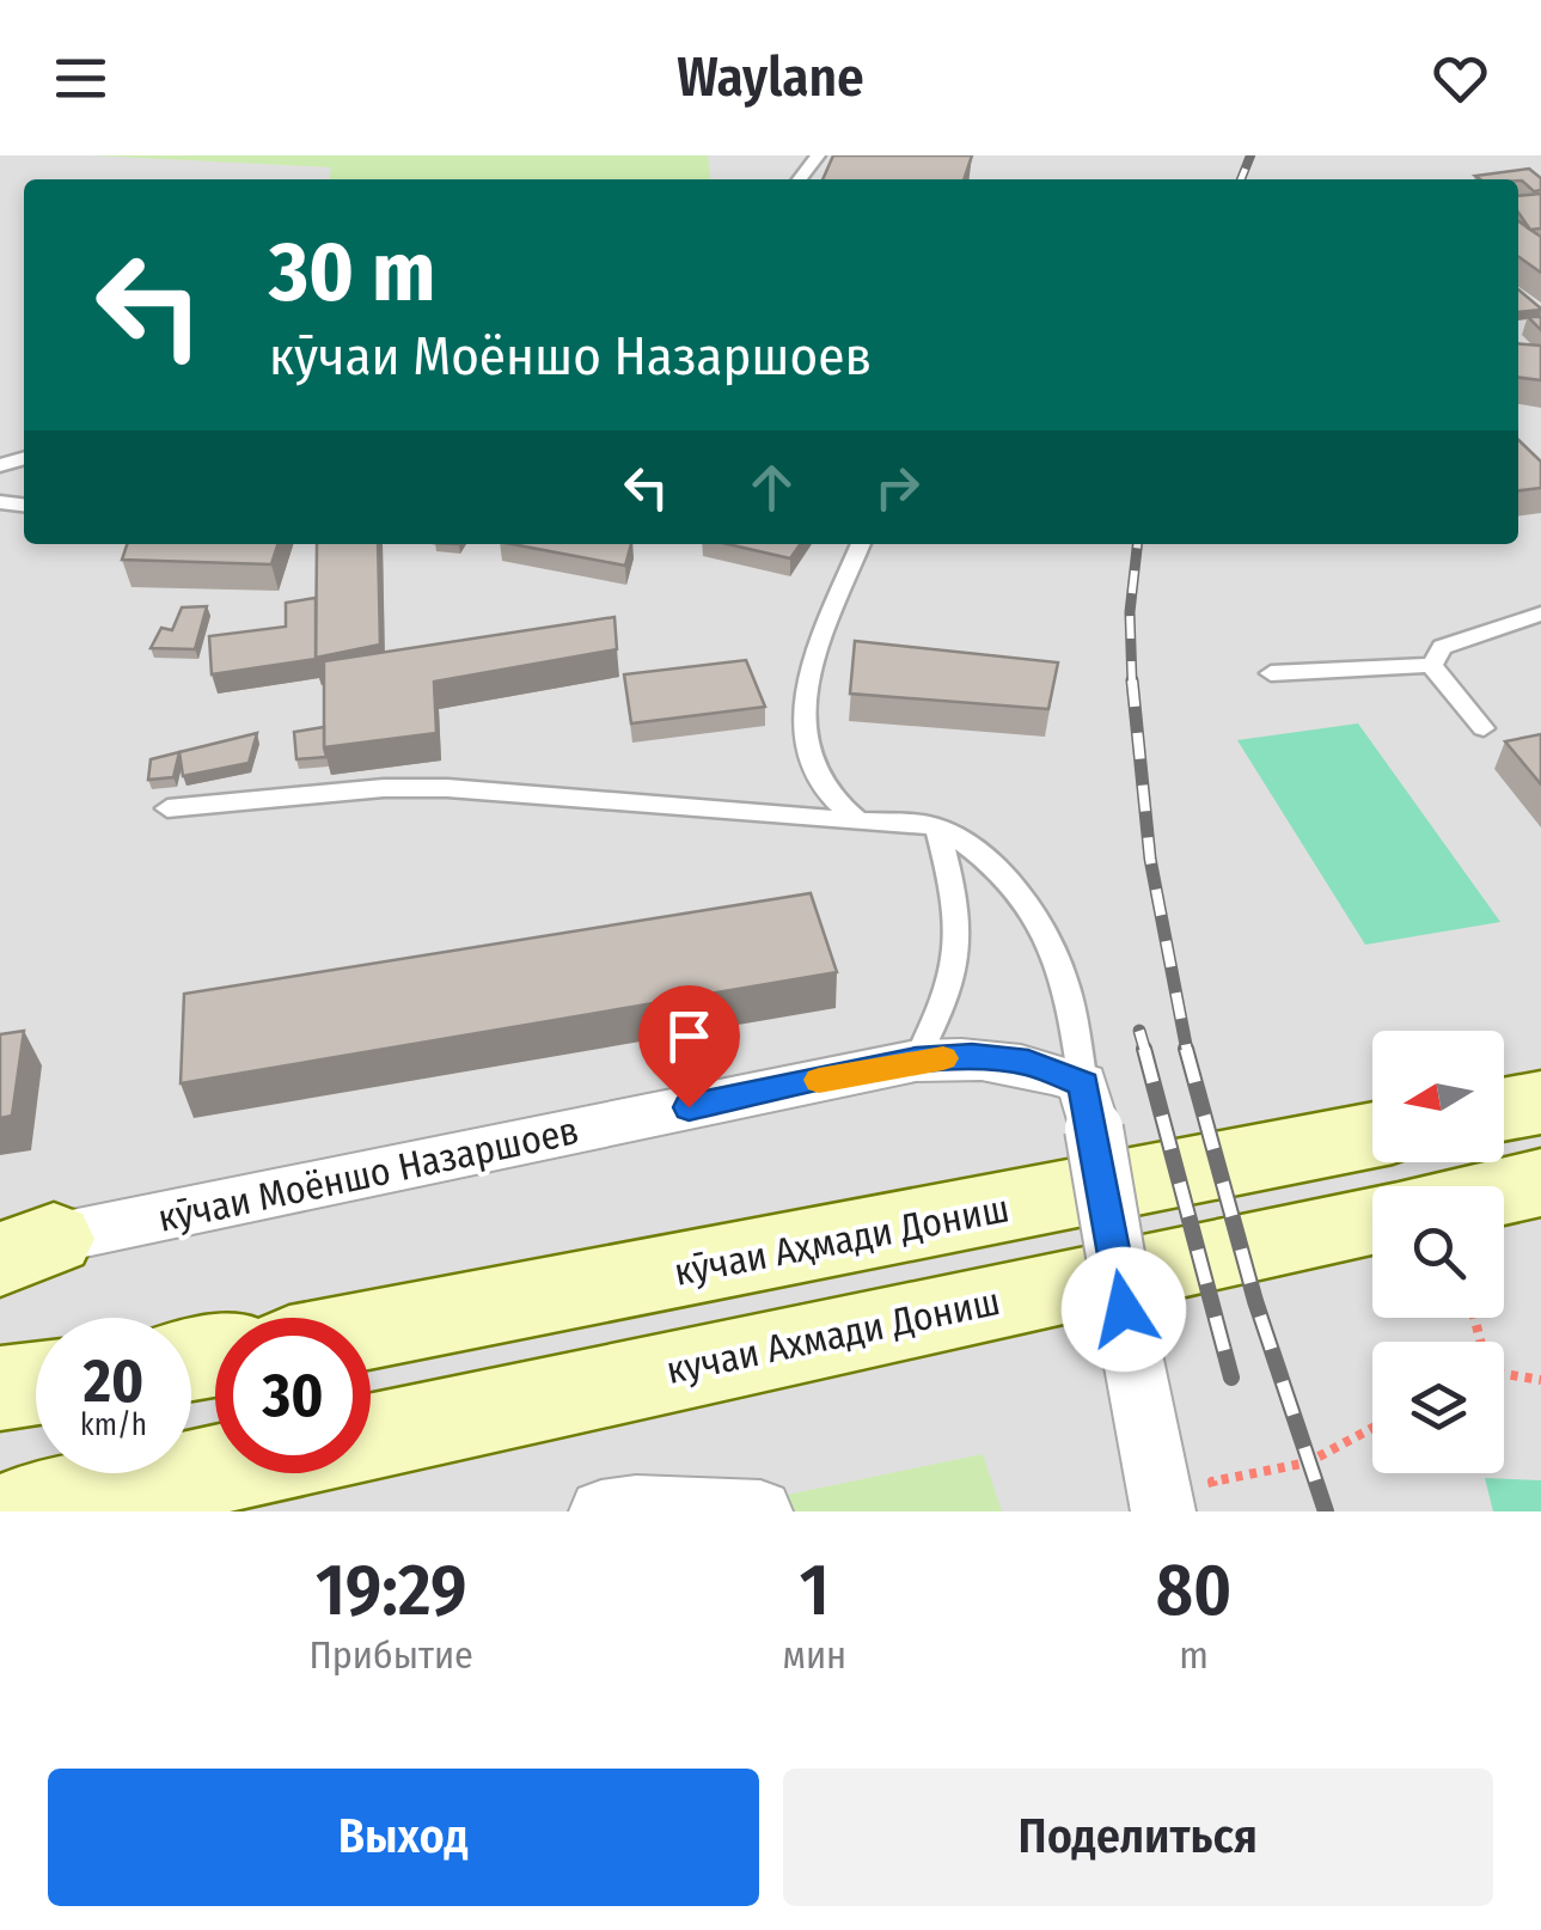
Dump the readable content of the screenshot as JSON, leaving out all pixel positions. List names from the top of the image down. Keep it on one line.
{"streets":{"street":["кӯчаи Моёншо Назаршоев","кӯчаи Аҳмади Дониш","кучаи Ахмади Дониш"]},"north":"left","page":{"header":"Waylane","turn":["30 m","кӯчаи Моёншо Назаршоев"],"speed":"20 km/h","limit":"30","eta":["19:29","Прибытие","1","мин","80","m"],"buttons":["Выход","Поделиться"]}}
